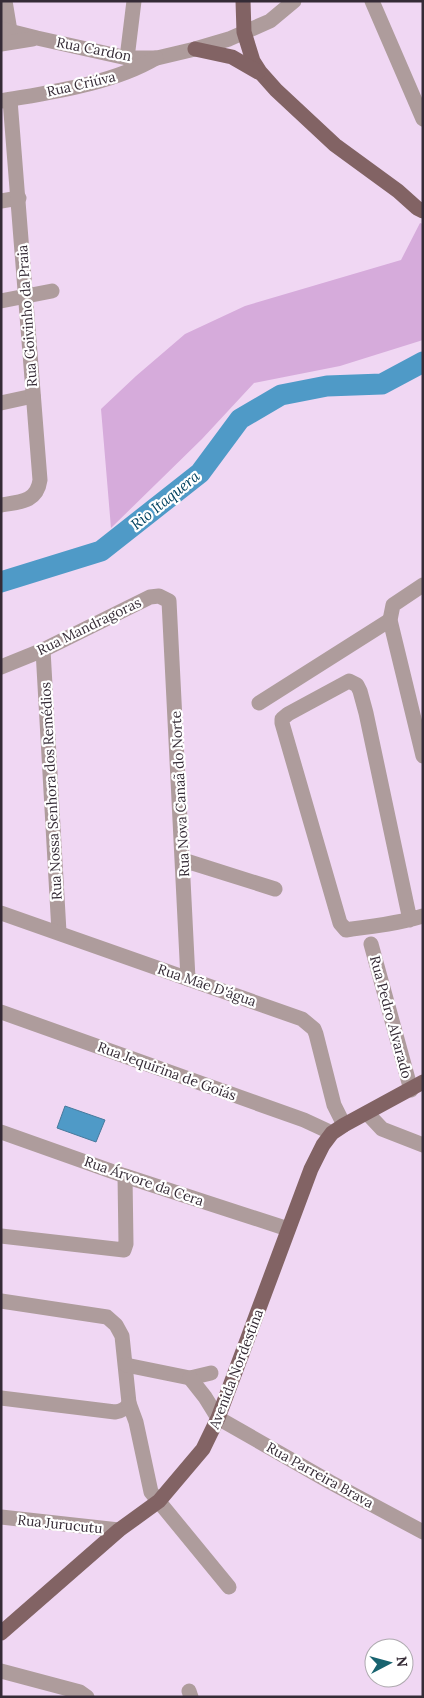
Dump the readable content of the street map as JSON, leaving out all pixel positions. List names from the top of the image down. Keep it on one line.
{"streets":{"main road":["Avenida Nordestina"],"street":["Rua Cardon","Rua Criúva","Rua Goivinho da Praia","Rua Mandragoras","Rua Nossa Senhora dos Remédios","Rua Nova Canaã do Norte","Rua Mãe D'água","Rua Pedro Alvarado","Rua Jequirina de Goiás","Rua Árvore da Cera","Rua Parreira Brava","Rua Jurucutu"]},"crossings":[["Rua Cardon","Rua Criúva"],["Rua Criúva","Rua Goivinho da Praia"],["Rua Mandragoras","Rua Nossa Senhora dos Remédios"],["Rua Mandragoras","Rua Nova Canaã do Norte"],["Rua Nossa Senhora dos Remédios","Rua Mãe D'água"],["Rua Nova Canaã do Norte","Rua Mãe D'água"],["Rua Mãe D'água","Rua Jequirina de Goiás"],["Rua Mãe D'água","Avenida Nordestina"],["Rua Pedro Alvarado","Avenida Nordestina"],["Rua Jequirina de Goiás","Avenida Nordestina"],["Rua Árvore da Cera","Avenida Nordestina"],["Avenida Nordestina","Rua Parreira Brava"],["Avenida Nordestina","Rua Jurucutu"]],"water":["Rio Itaquera"],"north":"right"}
